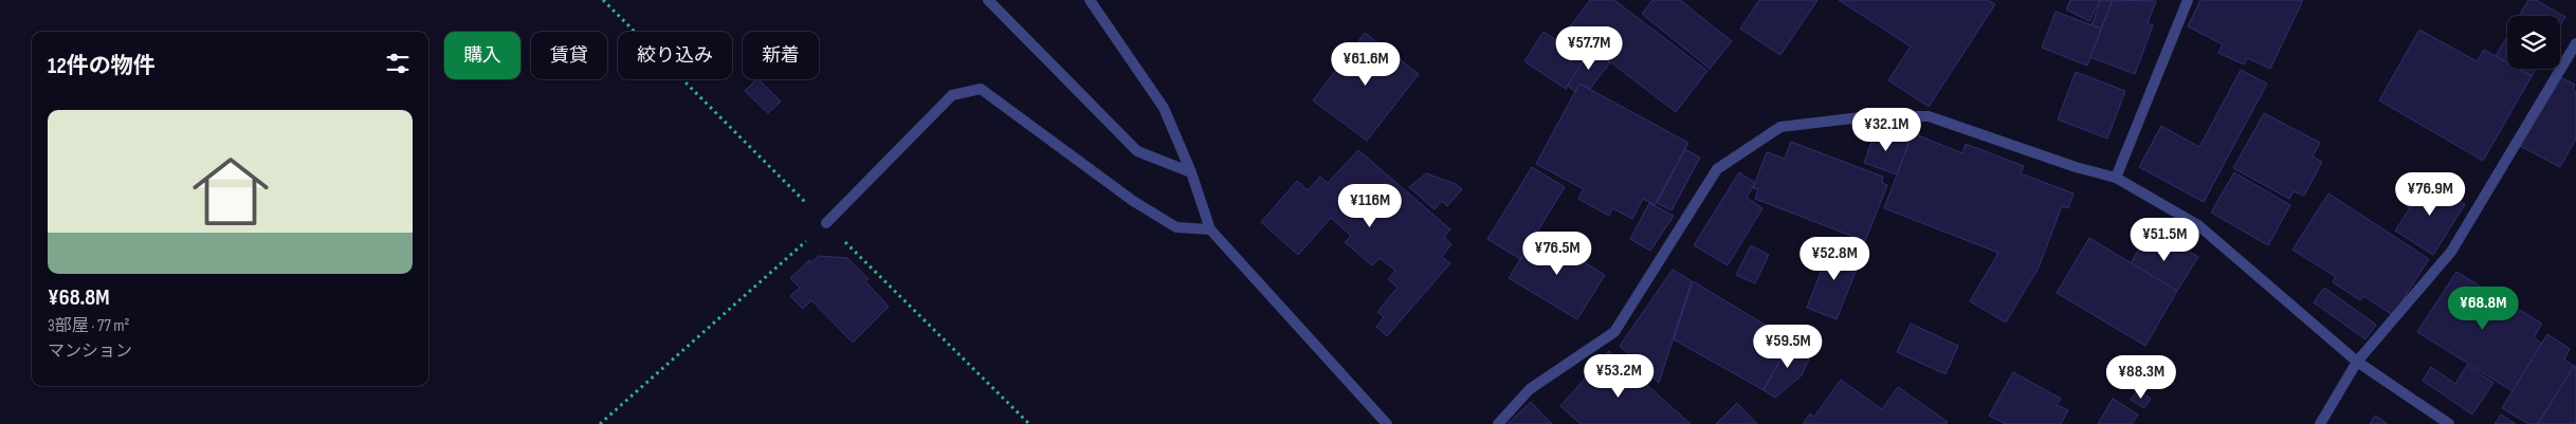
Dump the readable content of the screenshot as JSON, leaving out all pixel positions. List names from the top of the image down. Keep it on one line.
{"page":{"price":["¥57.7M","¥61.6M","¥32.1M","¥76.9M","¥116M","¥51.5M","¥76.5M","¥52.8M","¥68.8M","¥59.5M","¥53.2M","¥88.3M"],"chip":["購入","賃貸","絞り込み","新着"],"heading":"12件の物件","list":[{"name":"¥68.8M","note":"3部屋 · 77 m² · マンション"}]}}
